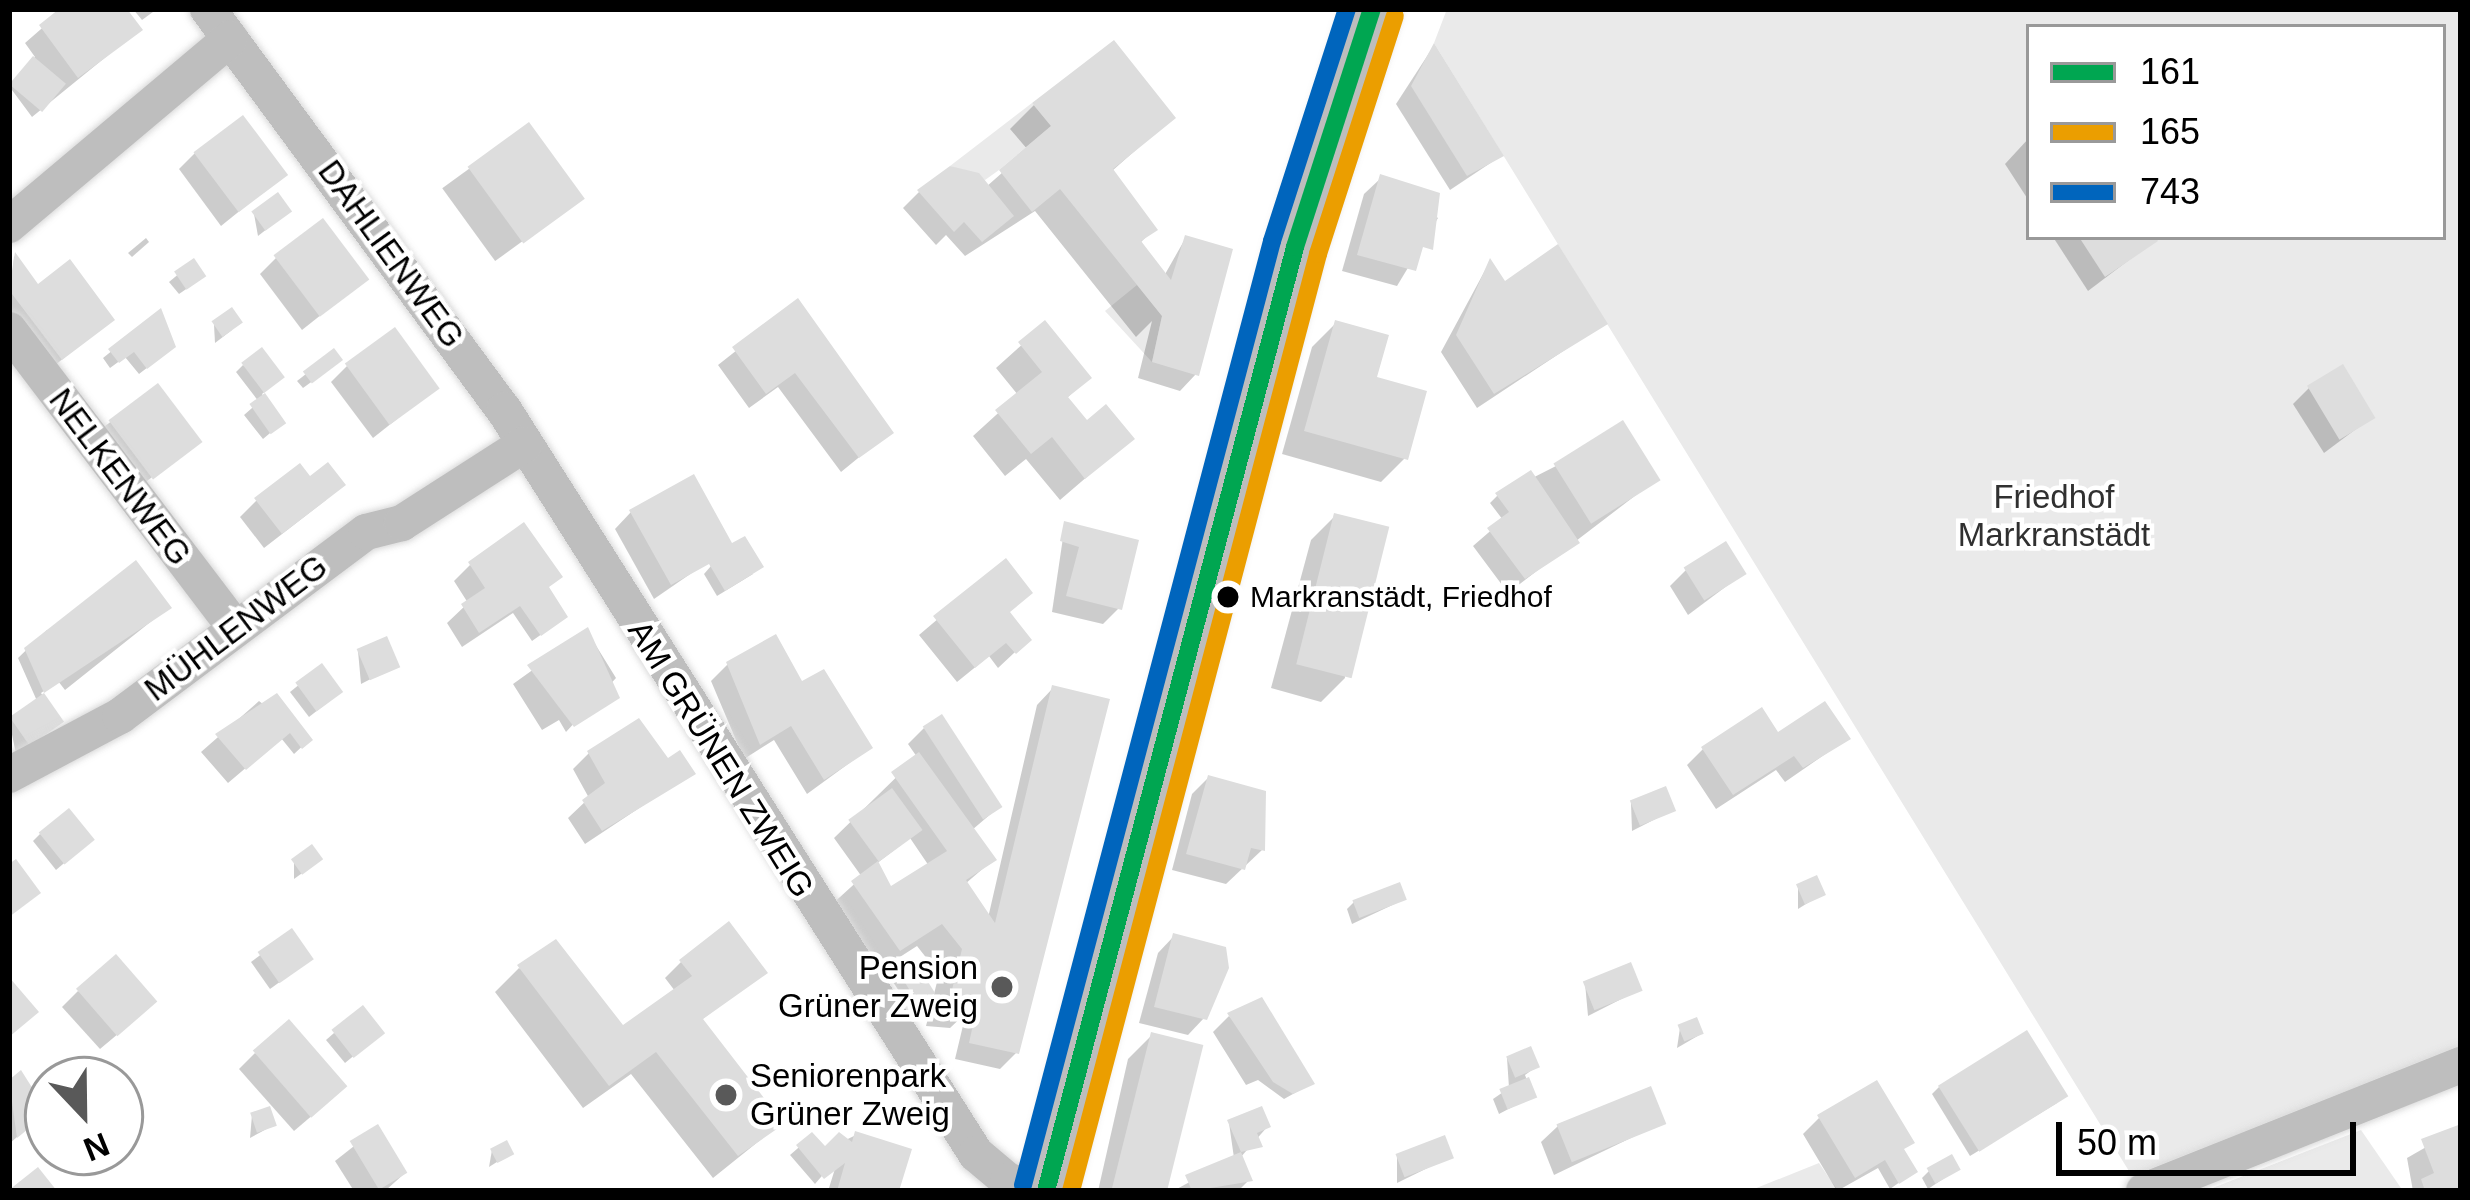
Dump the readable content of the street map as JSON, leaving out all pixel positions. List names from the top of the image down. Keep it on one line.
{"streets":{"street":["DAHLIENWEG","NELKENWEG","MÜHLENWEG","AM GRÜNEN ZWEIG"]},"crossings":[["DAHLIENWEG","MÜHLENWEG"],["DAHLIENWEG","AM GRÜNEN ZWEIG"],["NELKENWEG","MÜHLENWEG"],["MÜHLENWEG","AM GRÜNEN ZWEIG"]],"parks":["Friedhof Markranstädt"],"places":["Markranstädt, Friedhof","Pension Grüner Zweig","Seniorenpark Grüner Zweig"],"lines":["transit line 161","transit line 743","transit line 165"],"legend":["161","165","743"],"scale_bar":"50 m","north":"bottom"}
